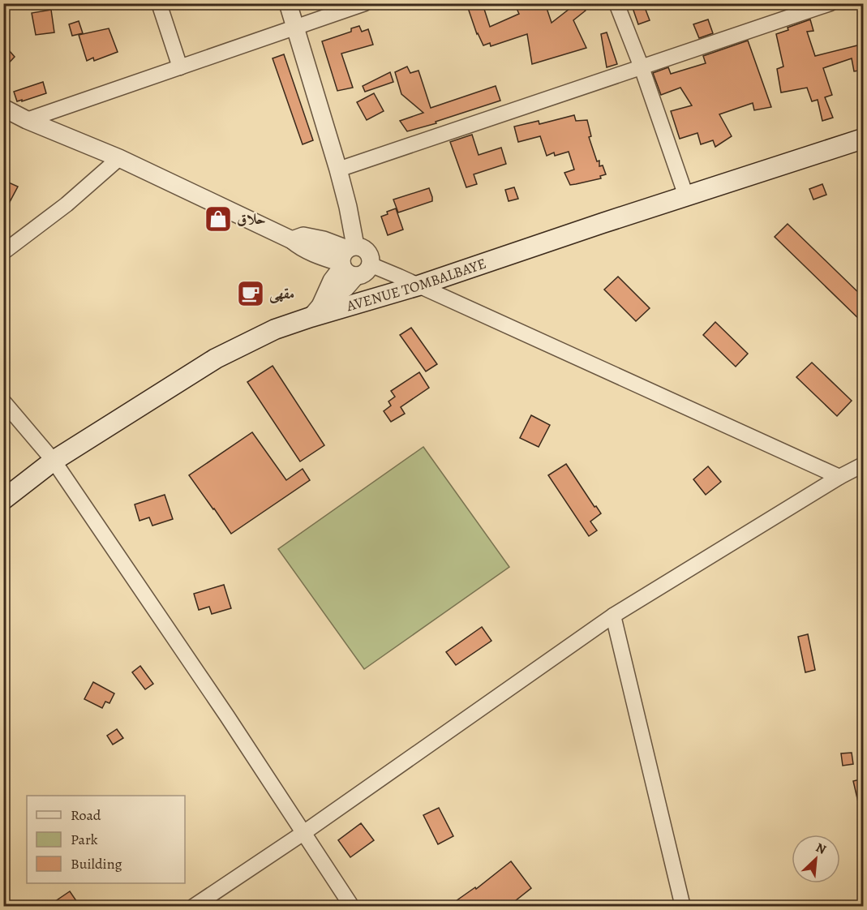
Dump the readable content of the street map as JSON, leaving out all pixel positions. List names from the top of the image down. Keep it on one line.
{"streets":{"main road":["AVENUE TOMBALBAYE"]},"places":{"shop":["حلاق"],"cafe":["مقهى"]},"legend":["Road","Park","Building"],"north":"top right"}
